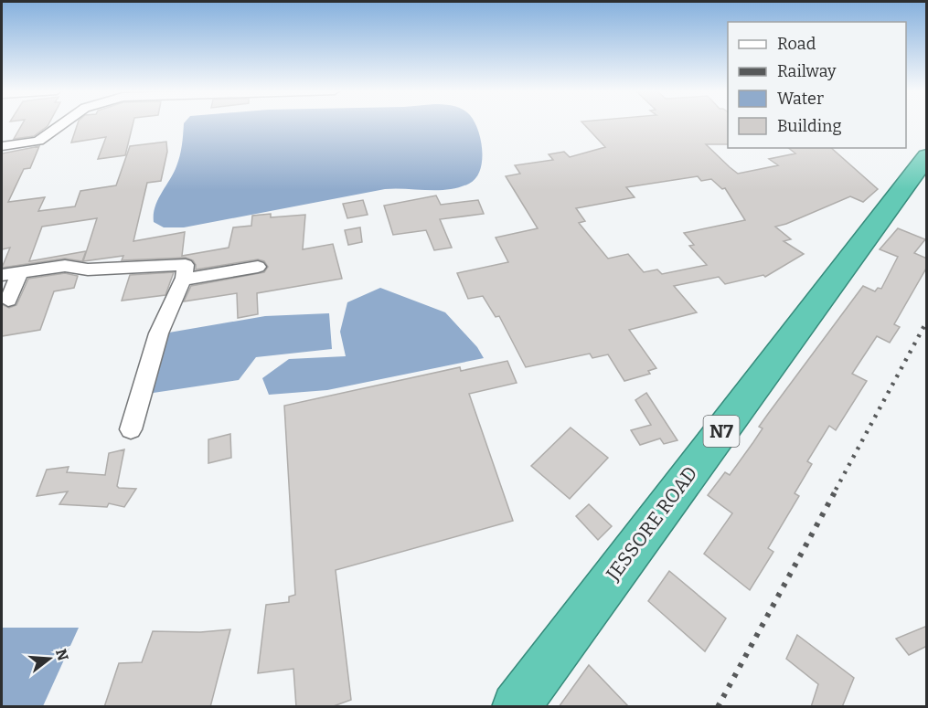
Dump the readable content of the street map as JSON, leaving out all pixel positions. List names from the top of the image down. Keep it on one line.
{"streets":{"highway":["N7","JESSORE ROAD"]},"legend":["Road","Railway","Water","Building"],"north":"right"}
